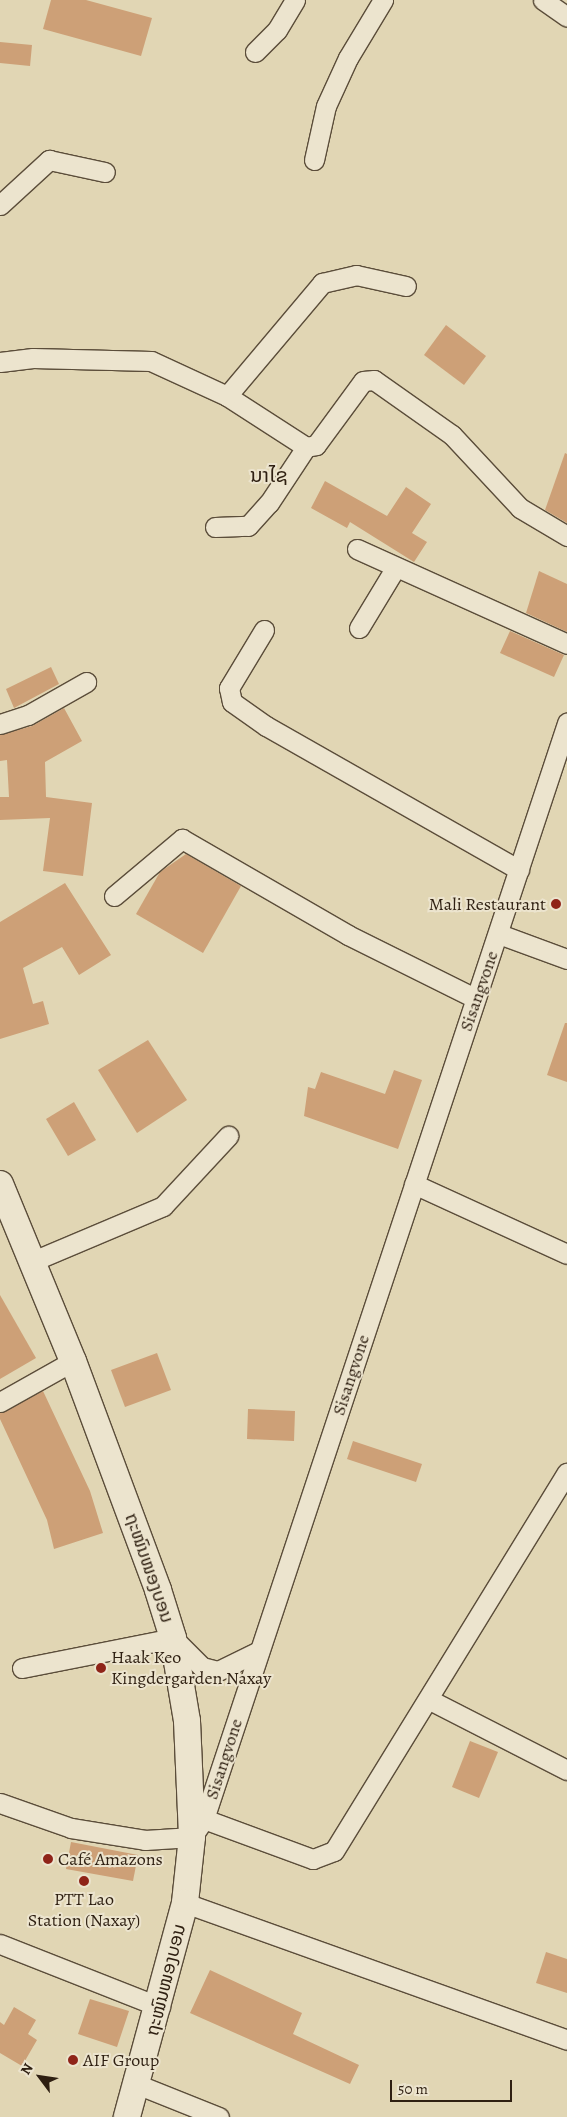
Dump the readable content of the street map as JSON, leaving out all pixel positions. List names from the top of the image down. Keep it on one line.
{"streets":{"street":["Sisangvone","ຖະໜົນໜອງບອນ"]},"crossings":[["Sisangvone","ຖະໜົນໜອງບອນ"]],"districts":["ນາໄຊ"],"places":["Mali Restaurant","Haak Keo Kingdergarden Naxay","Café Amazons","PTT Lao Station (Naxay)","AIF Group"],"scale_bar":"50 m","north":"top left"}
